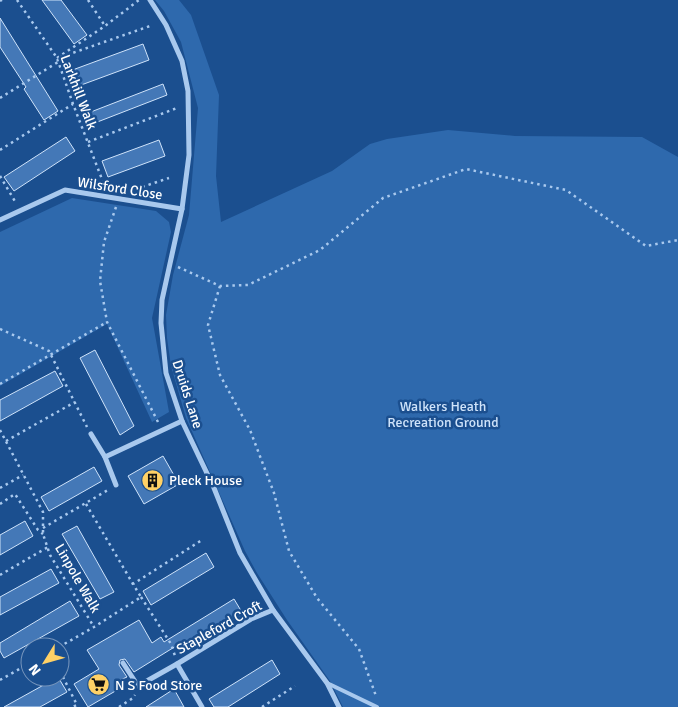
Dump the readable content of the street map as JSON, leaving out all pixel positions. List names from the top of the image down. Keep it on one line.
{"streets":{"street":["Wilsford Close","Druids Lane","Stapleford Croft"],"path":["Larkhill Walk","Linpole Walk"]},"crossings":[["Larkhill Walk","Wilsford Close"],["Wilsford Close","Druids Lane"],["Druids Lane","Stapleford Croft"]],"parks":["Walkers Heath Recreation Ground"],"places":{"building":["Pleck House"],"supermarket":["N S Food Store"]},"north":"bottom left"}
